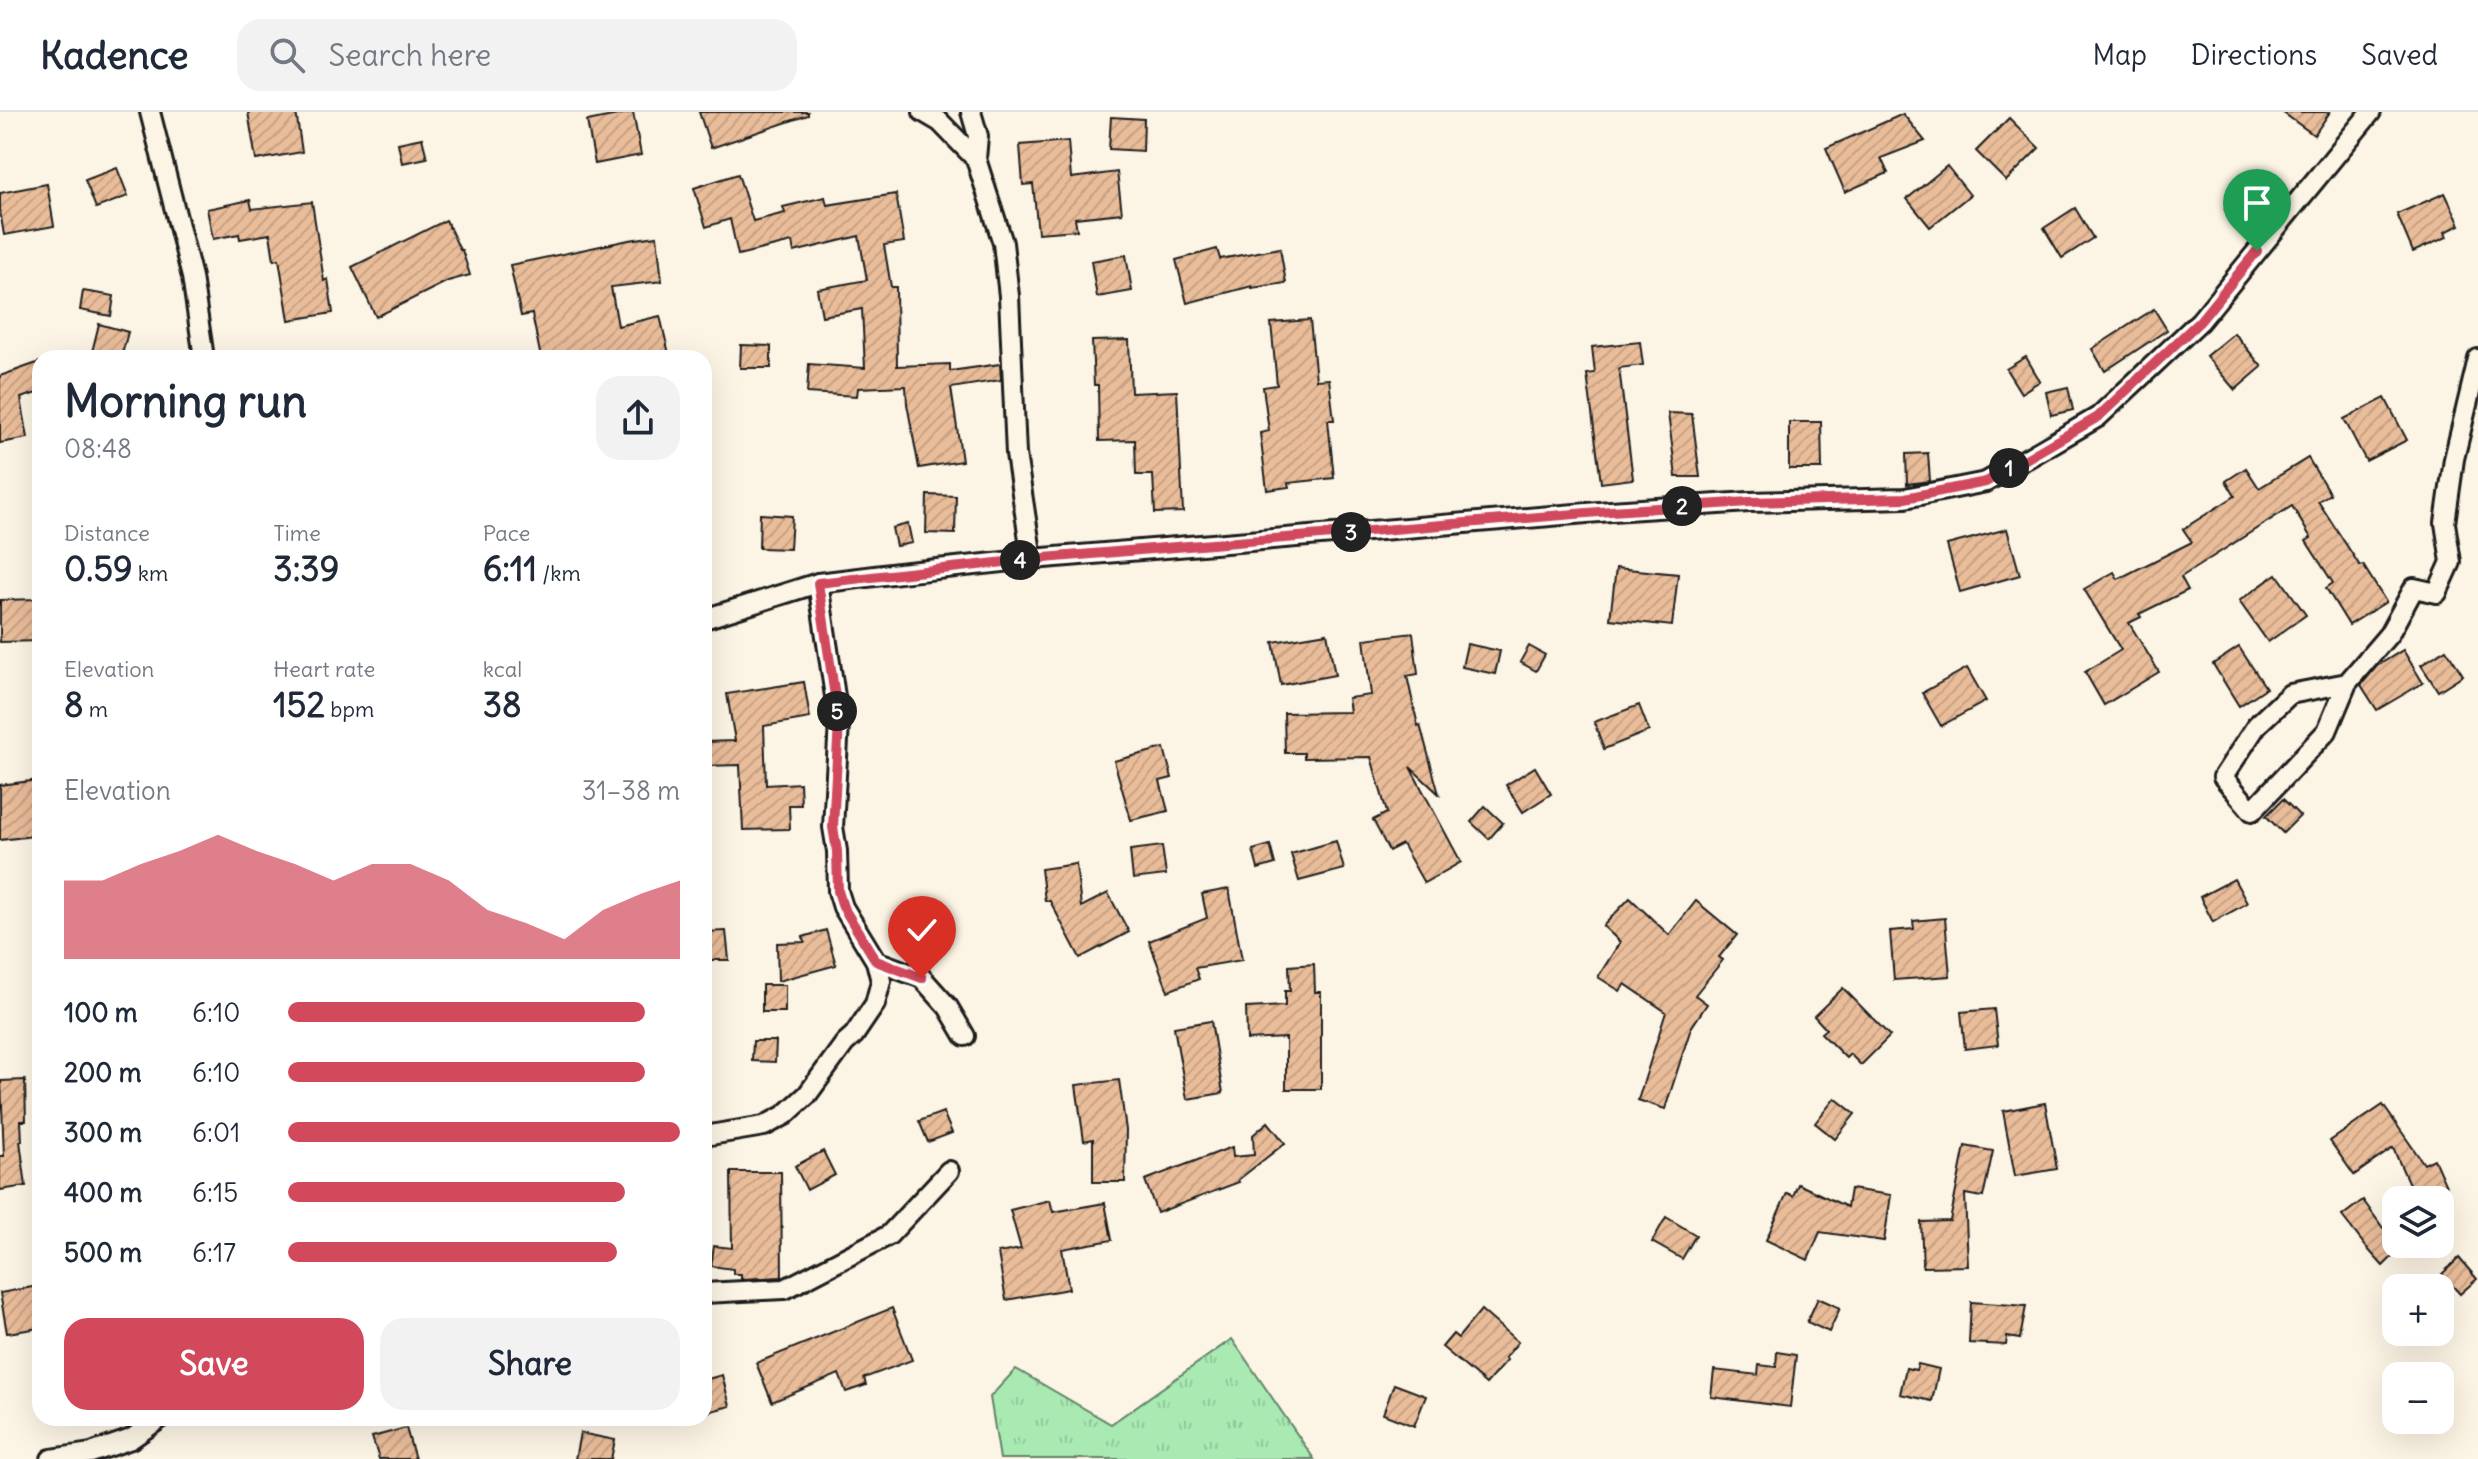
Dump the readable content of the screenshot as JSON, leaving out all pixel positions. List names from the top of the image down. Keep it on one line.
{"page":{"header":"Kadence","search":"Search here","nav":["Map","Directions","Saved"],"heading":["Morning run","08:48"],"pins":["1","2","3","4","5"],"stats":[["Distance","0.59 km"],["Time","3:39"],["Pace","6:11 /km"],["Elevation","8 m"],["Heart rate","152 bpm"],["kcal","38"]],"chart":["Elevation","31–38 m"],"list":[{"name":"100 m","note":"6:10"},{"name":"200 m","note":"6:10"},{"name":"300 m","note":"6:01"},{"name":"400 m","note":"6:15"},{"name":"500 m","note":"6:17"}],"map_buttons":["+","−"],"buttons":["Save","Share"]}}
